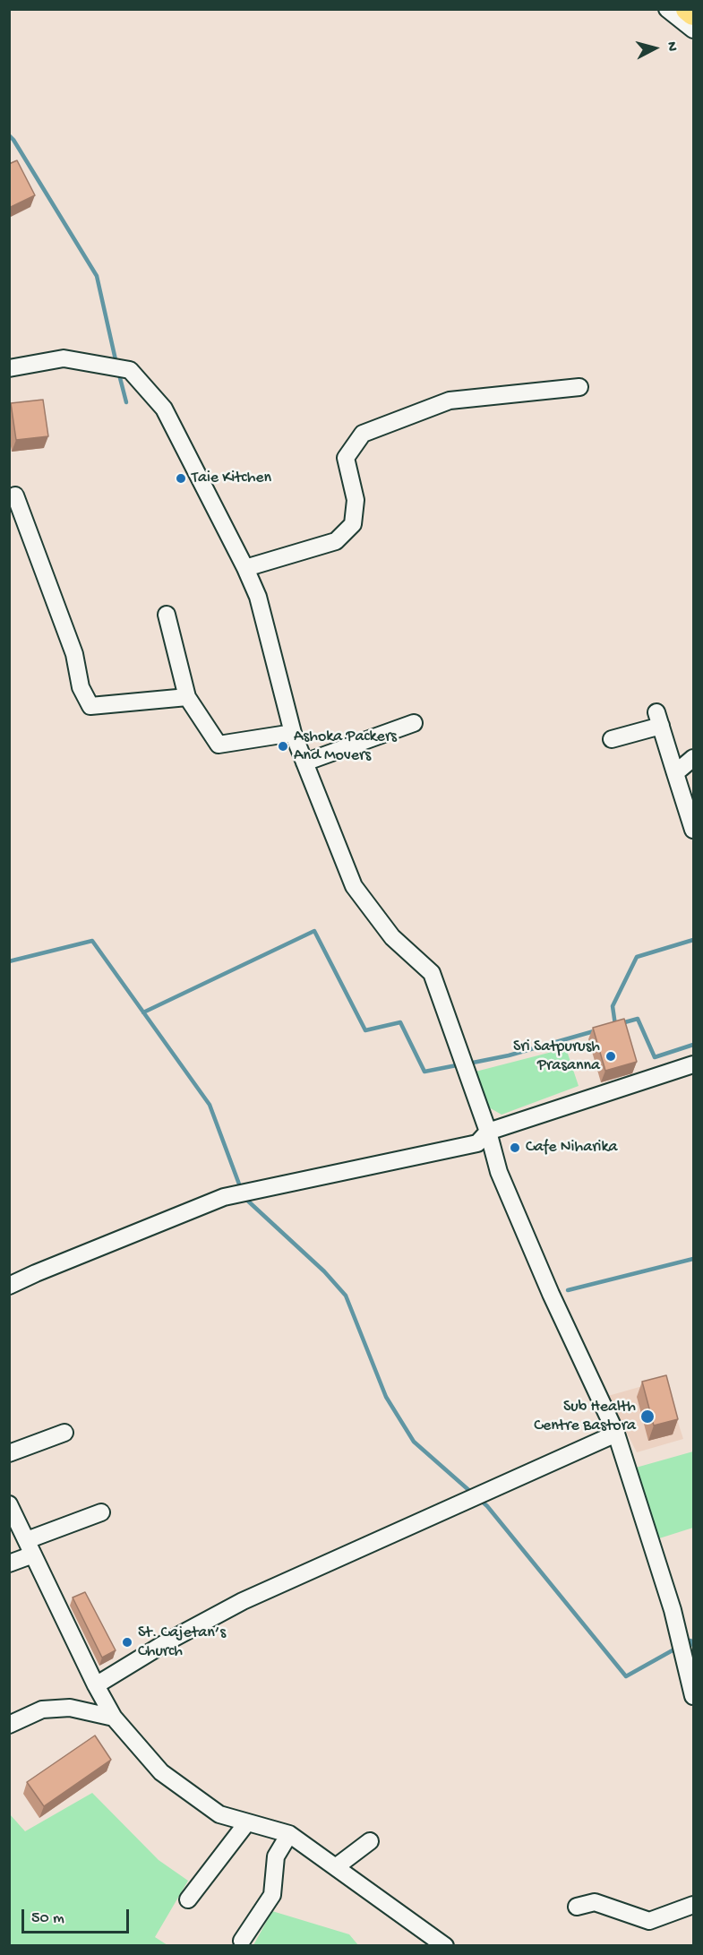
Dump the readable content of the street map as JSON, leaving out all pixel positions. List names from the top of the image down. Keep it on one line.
{"places":["Taie Kitchen","Ashoka Packers And Movers","Sri Satpurush Prasanna","Cafe Niharika","Sub Health Centre Bastora","St. Cajetan’s Church"],"scale_bar":"50 m","north":"right"}
